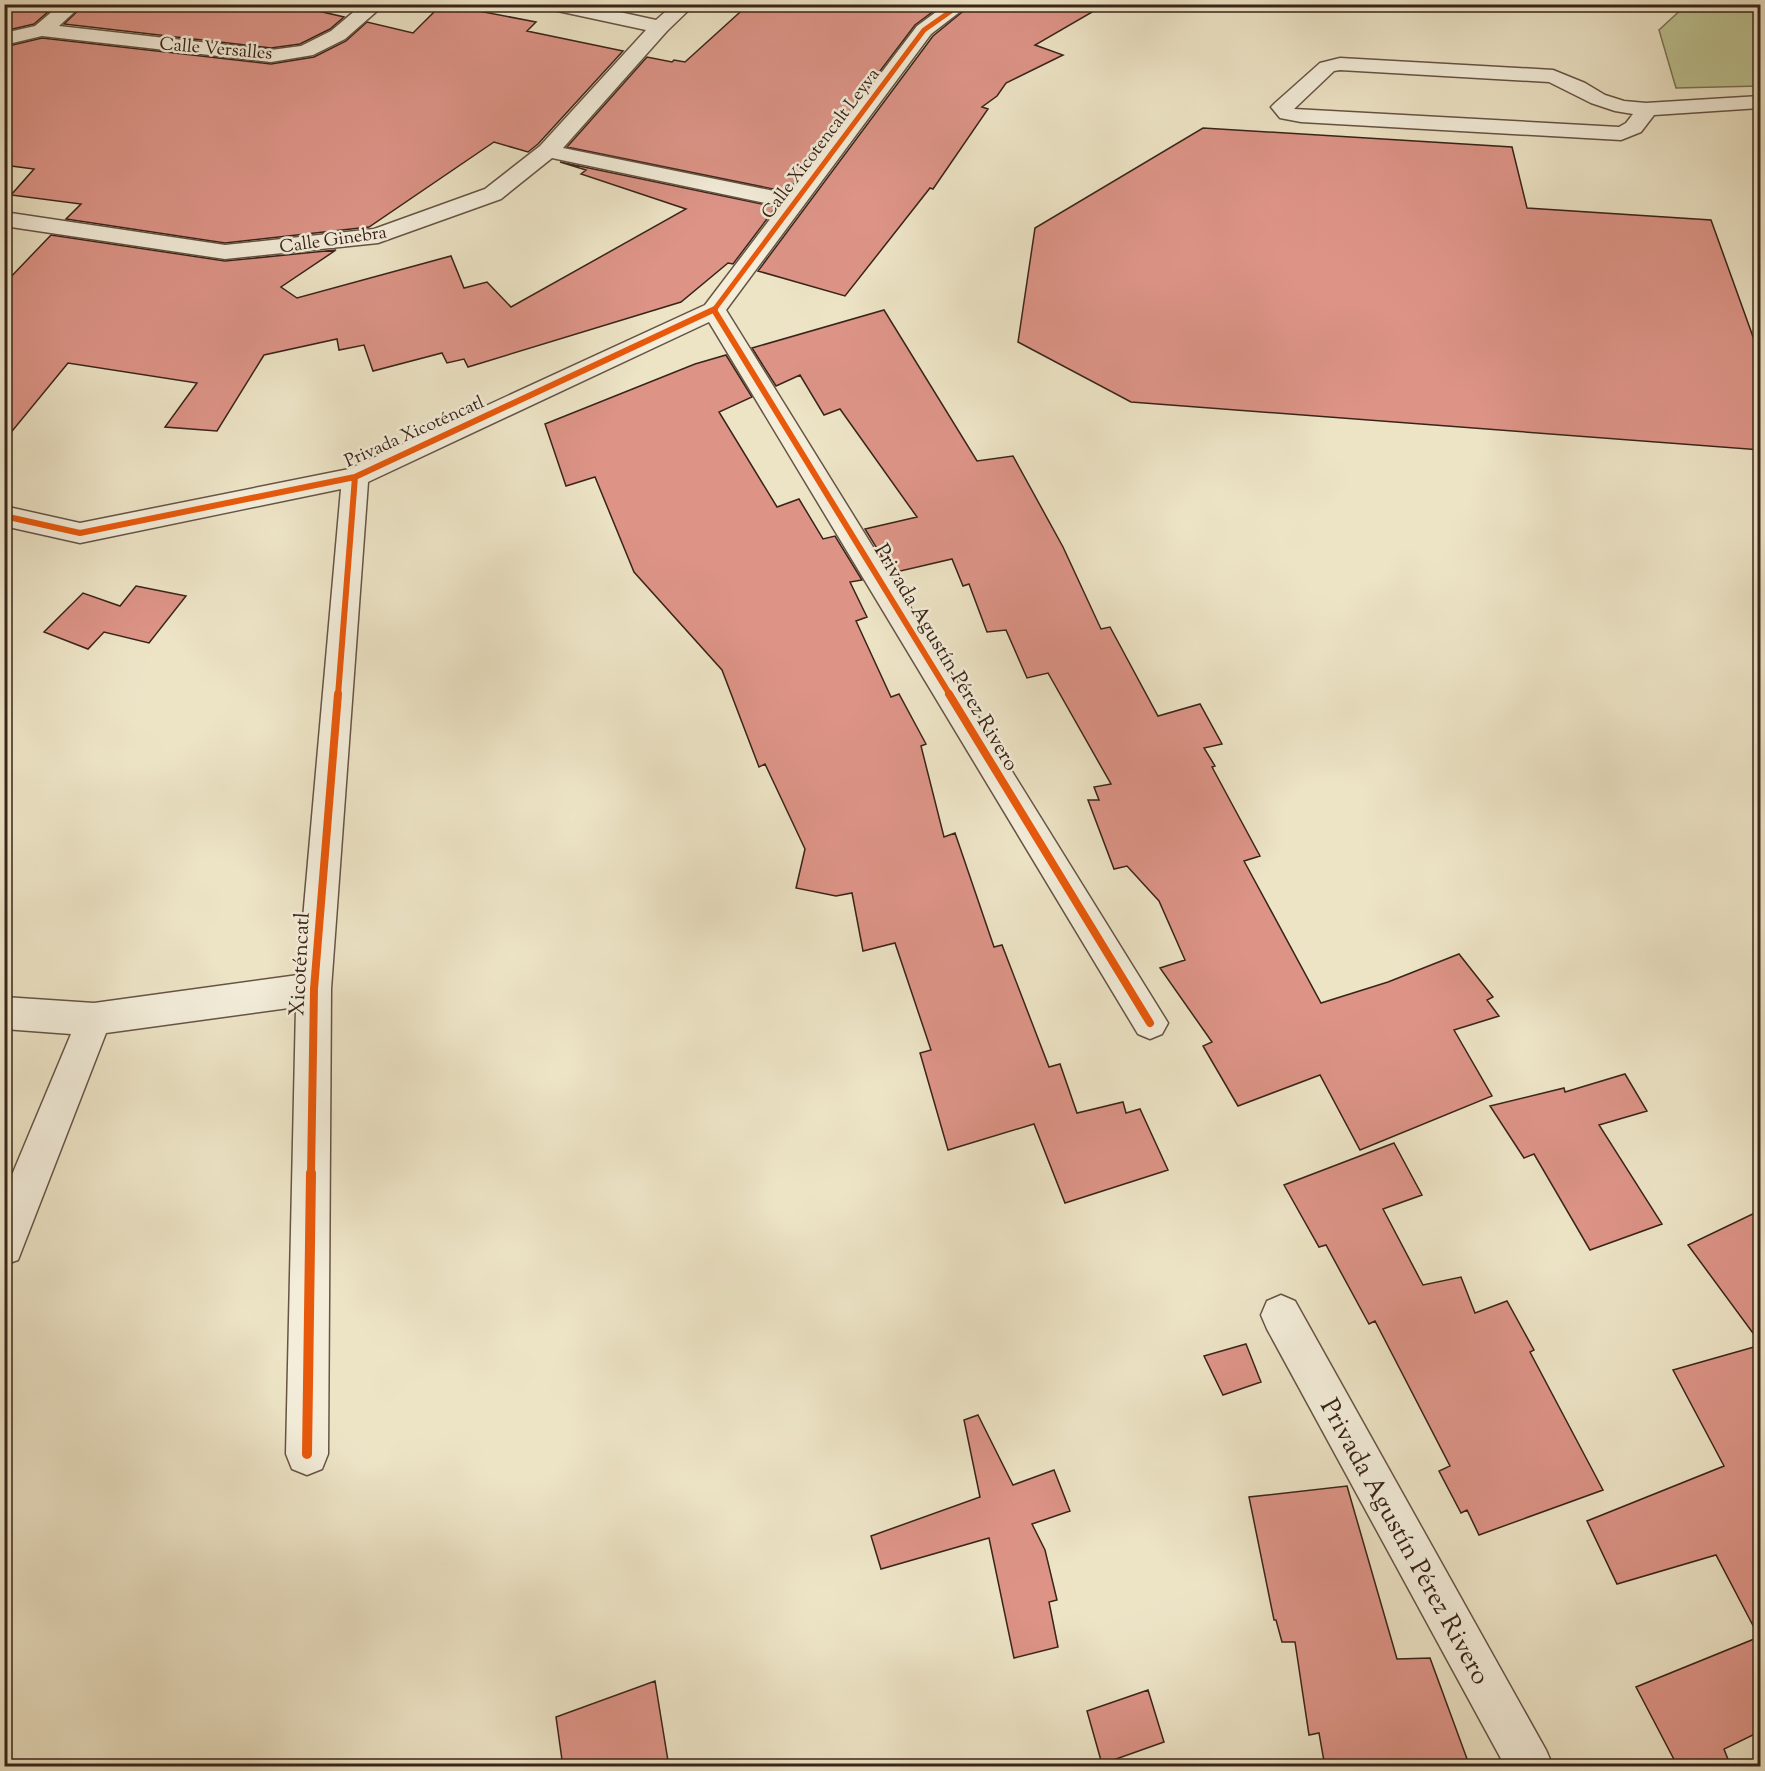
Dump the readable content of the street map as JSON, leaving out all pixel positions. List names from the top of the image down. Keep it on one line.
{"streets":{"street":["Calle Versalles","Calle Xicotencalt Leyva","Calle Ginebra","Privada Xicoténcatl","Privada Agustín Pérez Rivero","Xicoténcatl"]},"crossings":[["Calle Xicotencalt Leyva","Privada Xicoténcatl"],["Calle Xicotencalt Leyva","Privada Agustín Pérez Rivero"],["Privada Xicoténcatl","Privada Agustín Pérez Rivero"],["Privada Xicoténcatl","Xicoténcatl"]]}
